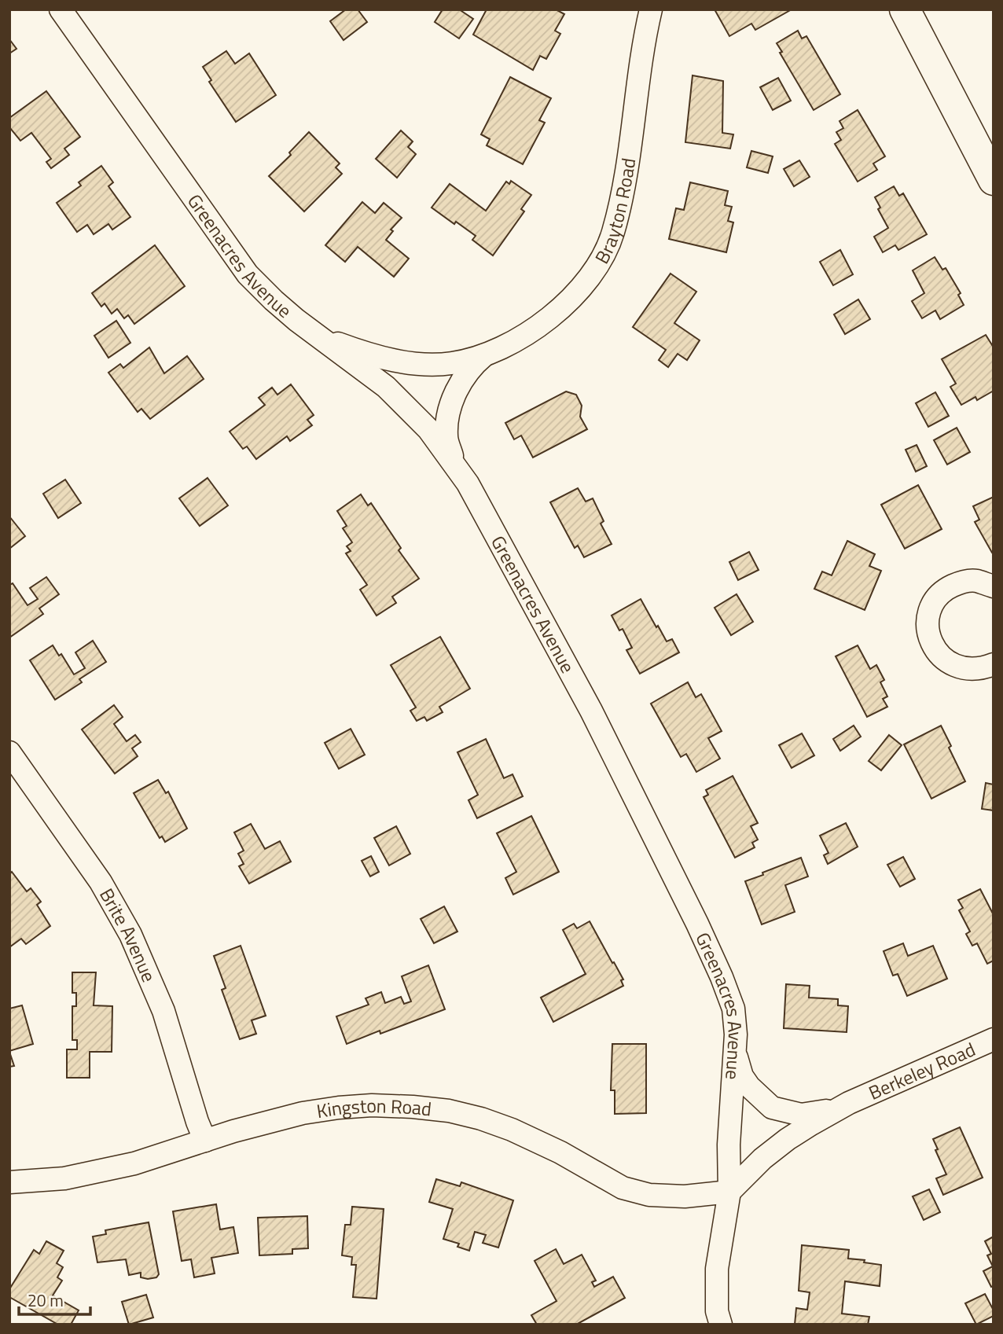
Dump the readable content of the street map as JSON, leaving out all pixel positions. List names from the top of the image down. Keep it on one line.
{"streets":{"street":["Brayton Road","Greenacres Avenue","Brite Avenue","Berkeley Road","Kingston Road"]},"crossings":[["Brayton Road","Greenacres Avenue"],["Greenacres Avenue","Berkeley Road"],["Greenacres Avenue","Kingston Road"],["Brite Avenue","Kingston Road"],["Berkeley Road","Kingston Road"]],"scale_bar":"20 m"}
